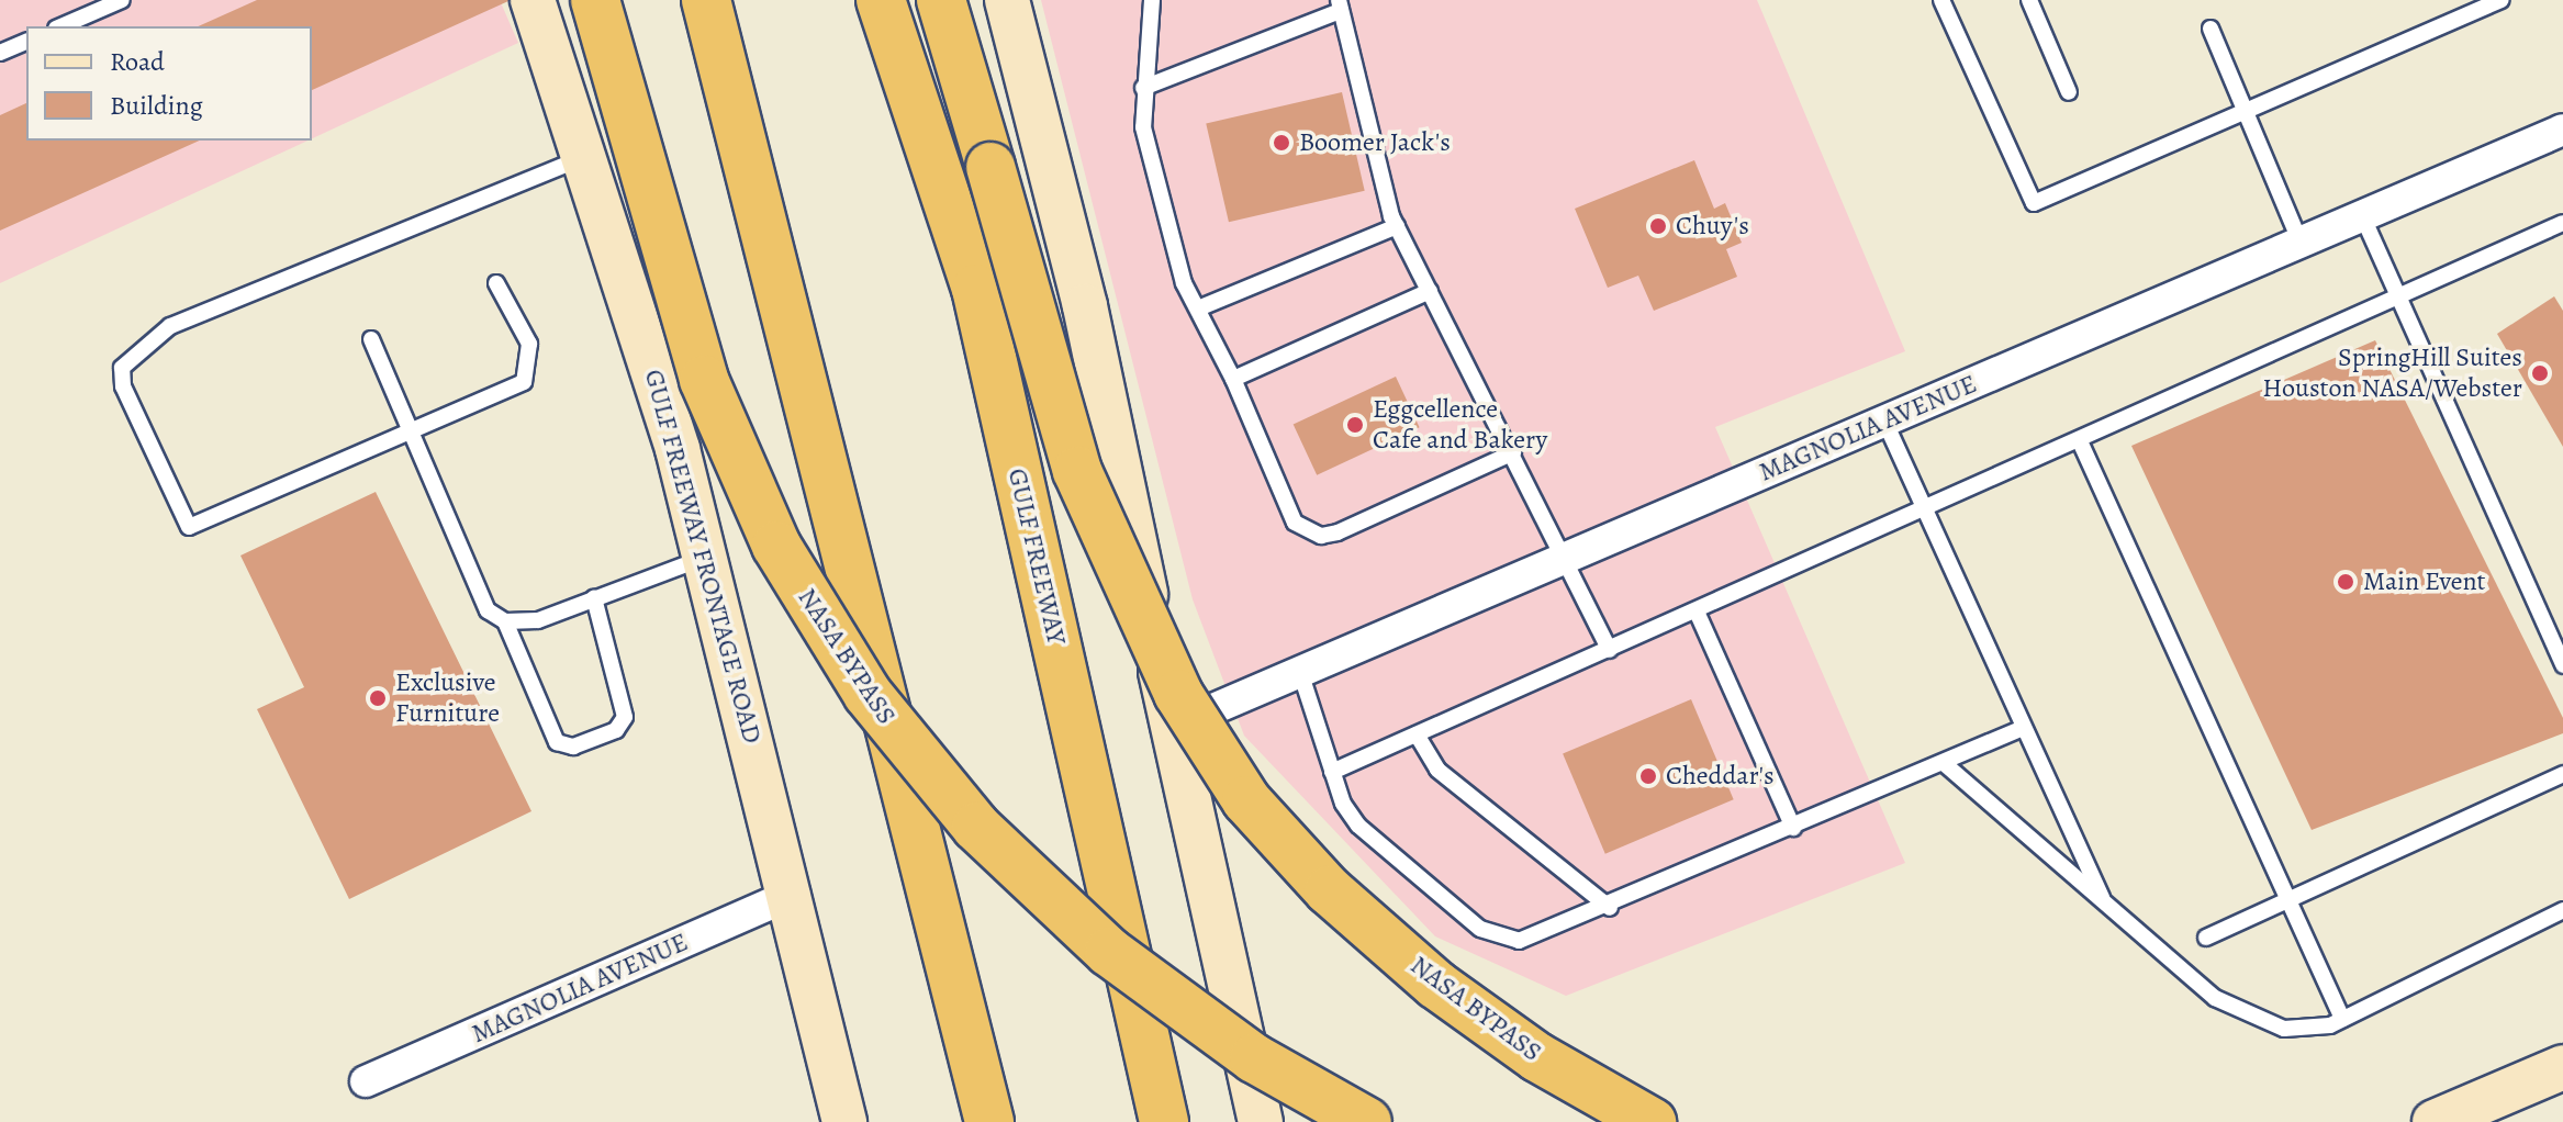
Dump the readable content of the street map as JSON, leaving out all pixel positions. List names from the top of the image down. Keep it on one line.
{"streets":{"highway":["GULF FREEWAY","NASA BYPASS"],"main road":["GULF FREEWAY FRONTAGE ROAD"],"street":["MAGNOLIA AVENUE"]},"crossings":[["MAGNOLIA AVENUE","GULF FREEWAY FRONTAGE ROAD"]],"places":["Boomer Jack's","Chuy's","SpringHill Suites Houston NASA/Webster","Eggcellence Cafe and Bakery","Main Event","Exclusive Furniture","Cheddar's"],"legend":["Road","Building"]}
